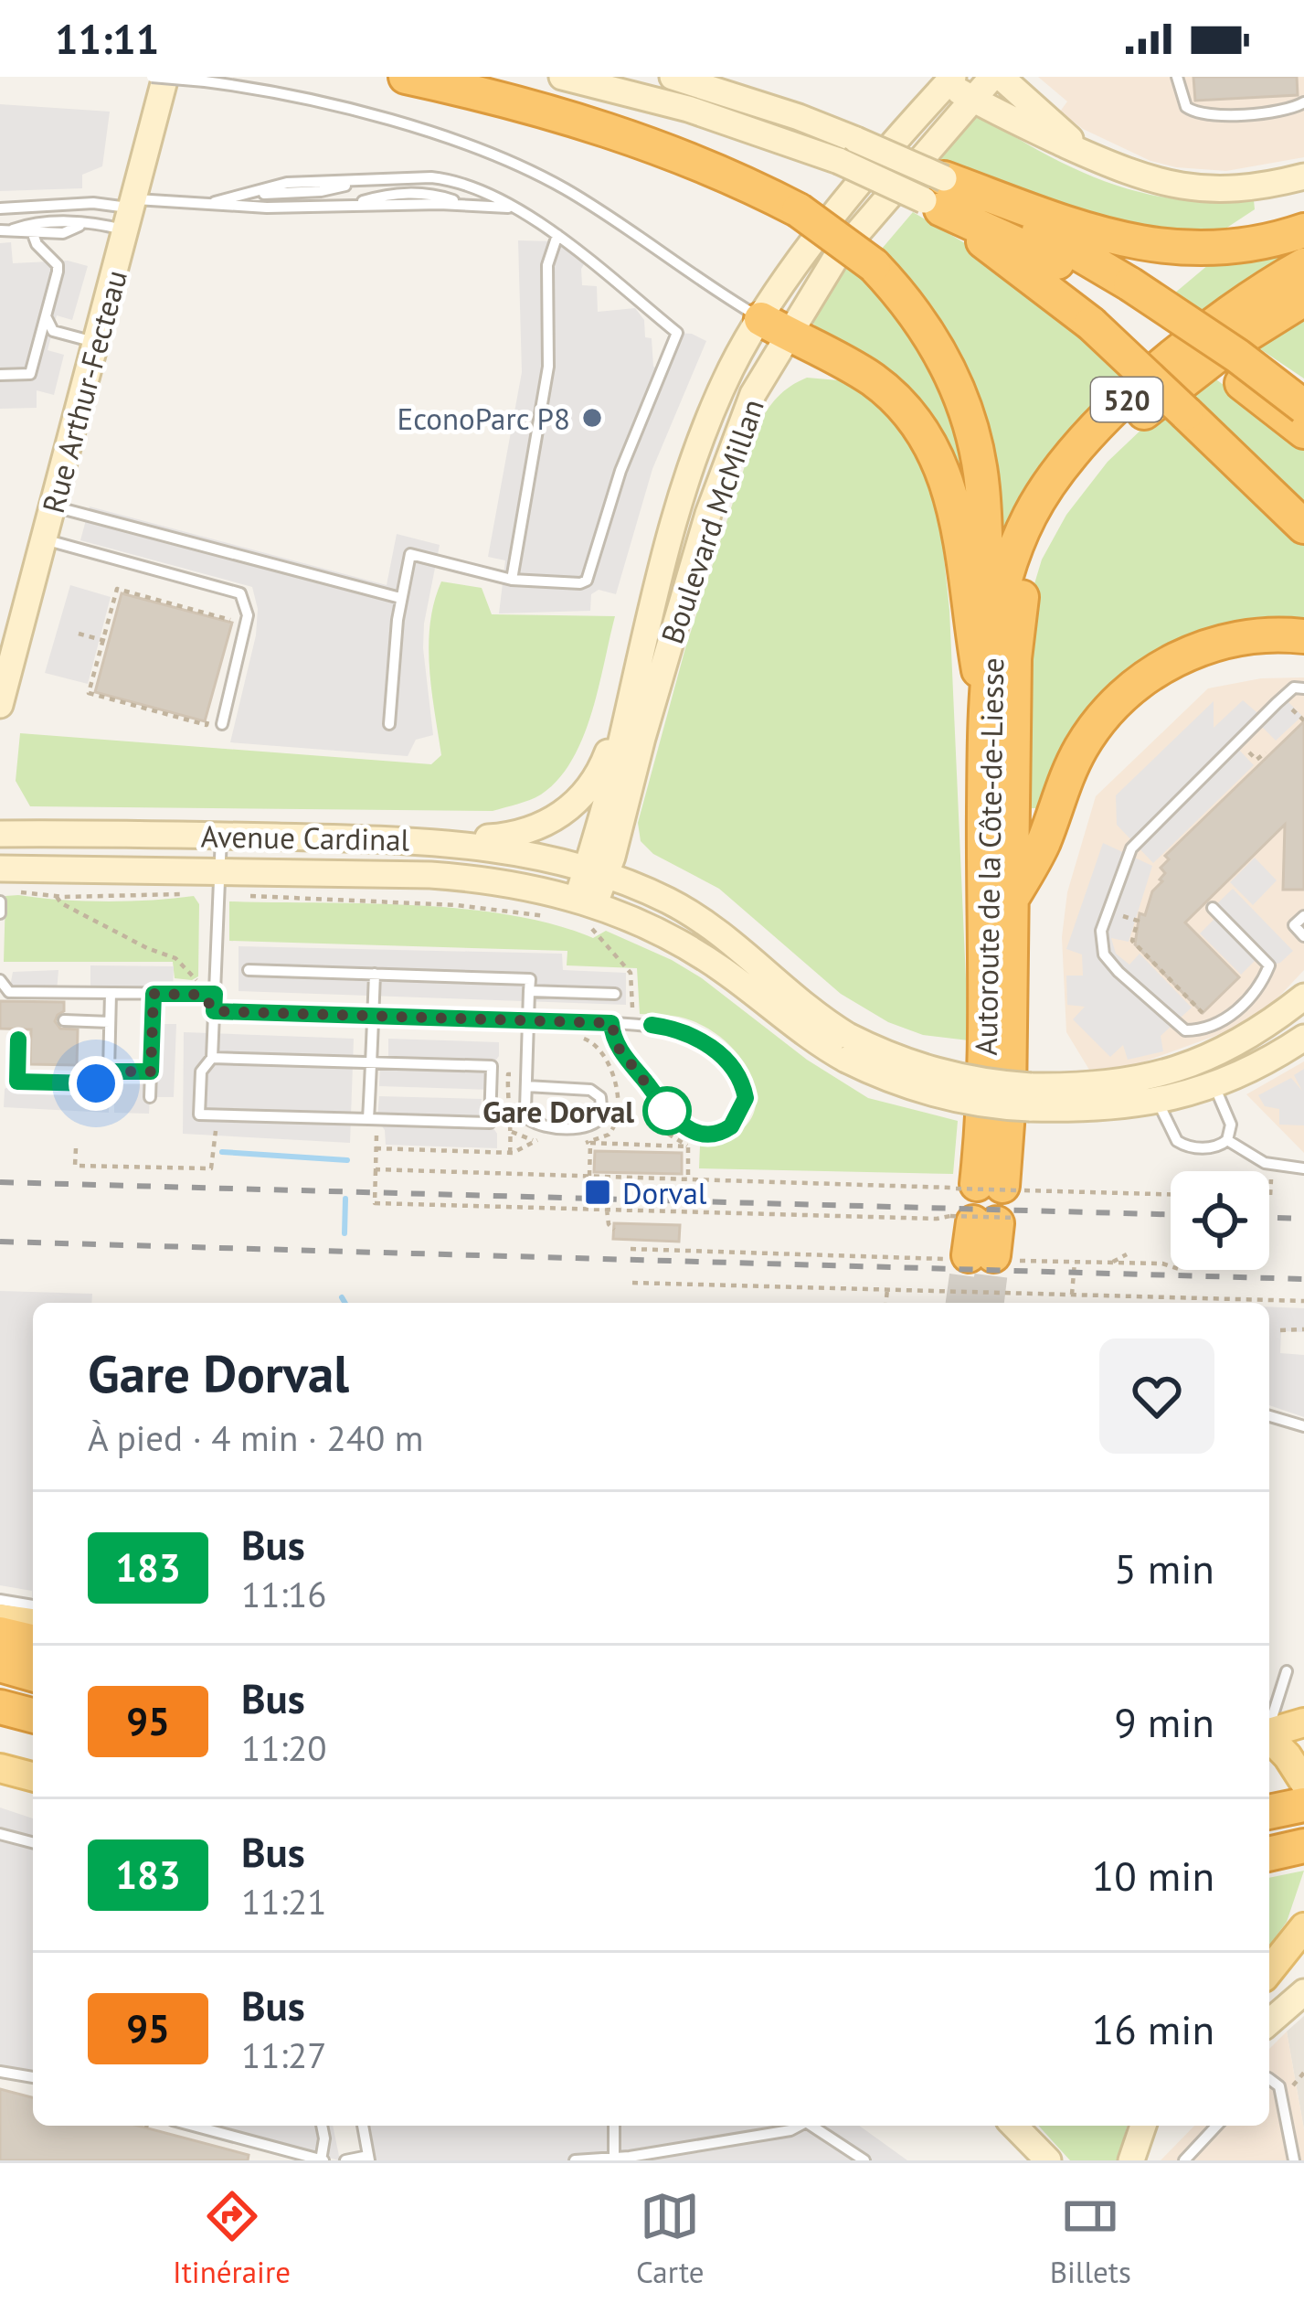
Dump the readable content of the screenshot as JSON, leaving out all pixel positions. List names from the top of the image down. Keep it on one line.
{"streets":{"highway":["520","Autoroute de la Côte-de-Liesse"],"main road":["Rue Arthur-Fecteau","Boulevard McMillan","Avenue Cardinal"]},"crossings":[["Boulevard McMillan","Avenue Cardinal"]],"places":{"other":["EconoParc P8","Gare Dorval"],"transit":["Dorval"]},"lines":["bus line 183"],"page":{"status":"11:11","heading":["Gare Dorval","À pied · 4 min · 240 m"],"list":[{"mark":"183","name":"Bus","note":"11:16","value":"5 min"},{"mark":"95","name":"Bus","note":"11:20","value":"9 min"},{"mark":"183","name":"Bus","note":"11:21","value":"10 min"},{"mark":"95","name":"Bus","note":"11:27","value":"16 min"}],"tabs":["Itinéraire","Carte","Billets"]}}
